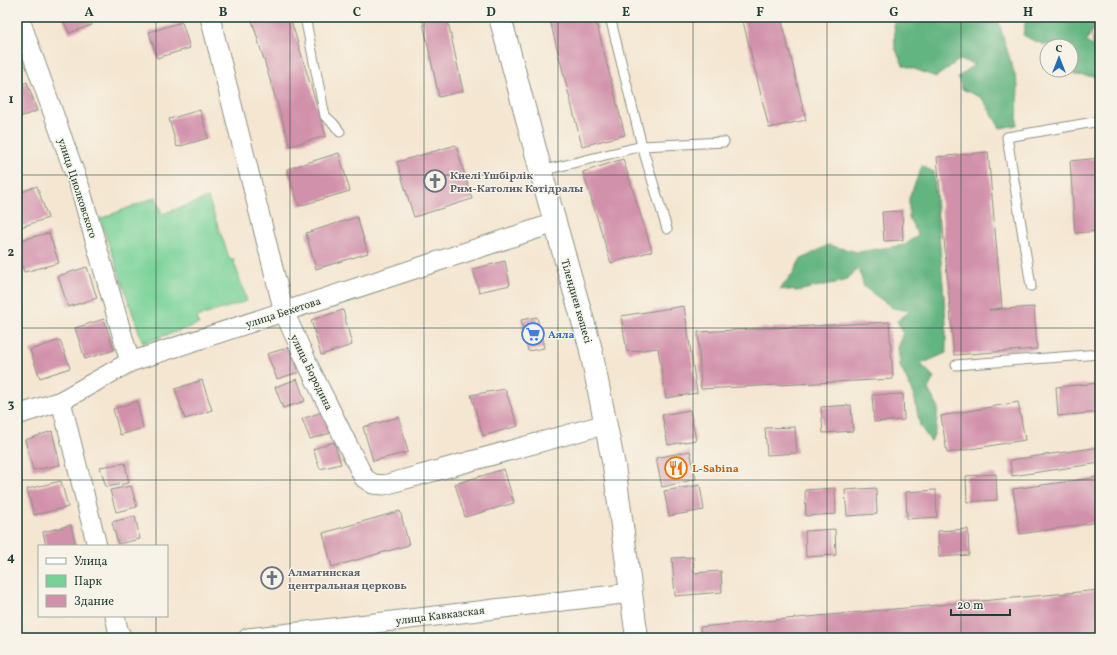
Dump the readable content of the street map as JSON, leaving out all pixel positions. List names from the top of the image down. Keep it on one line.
{"streets":{"street":["улица Циолковского","Тілендиев көшесі","улица Бекетова","улица Бородина","улица Кавказская"]},"crossings":[["улица Циолковского","улица Бекетова"],["Тілендиев көшесі","улица Бекетова"],["Тілендиев көшесі","улица Бородина"],["Тілендиев көшесі","улица Кавказская"],["улица Бекетова","улица Бородина"]],"places":{"church":["Киелі Үшбірлік Рим-Католик Кәтідралы","Алматинская центральная церковь"],"supermarket":["Аяла"],"restaurant":["L-Sabina"]},"legend":["Улица","Парк","Здание"],"scale_bar":"20 m","north":"top","grid":{"columns":["A","B","C","D","E","F","G","H"],"rows":["1","2","3","4"]}}
